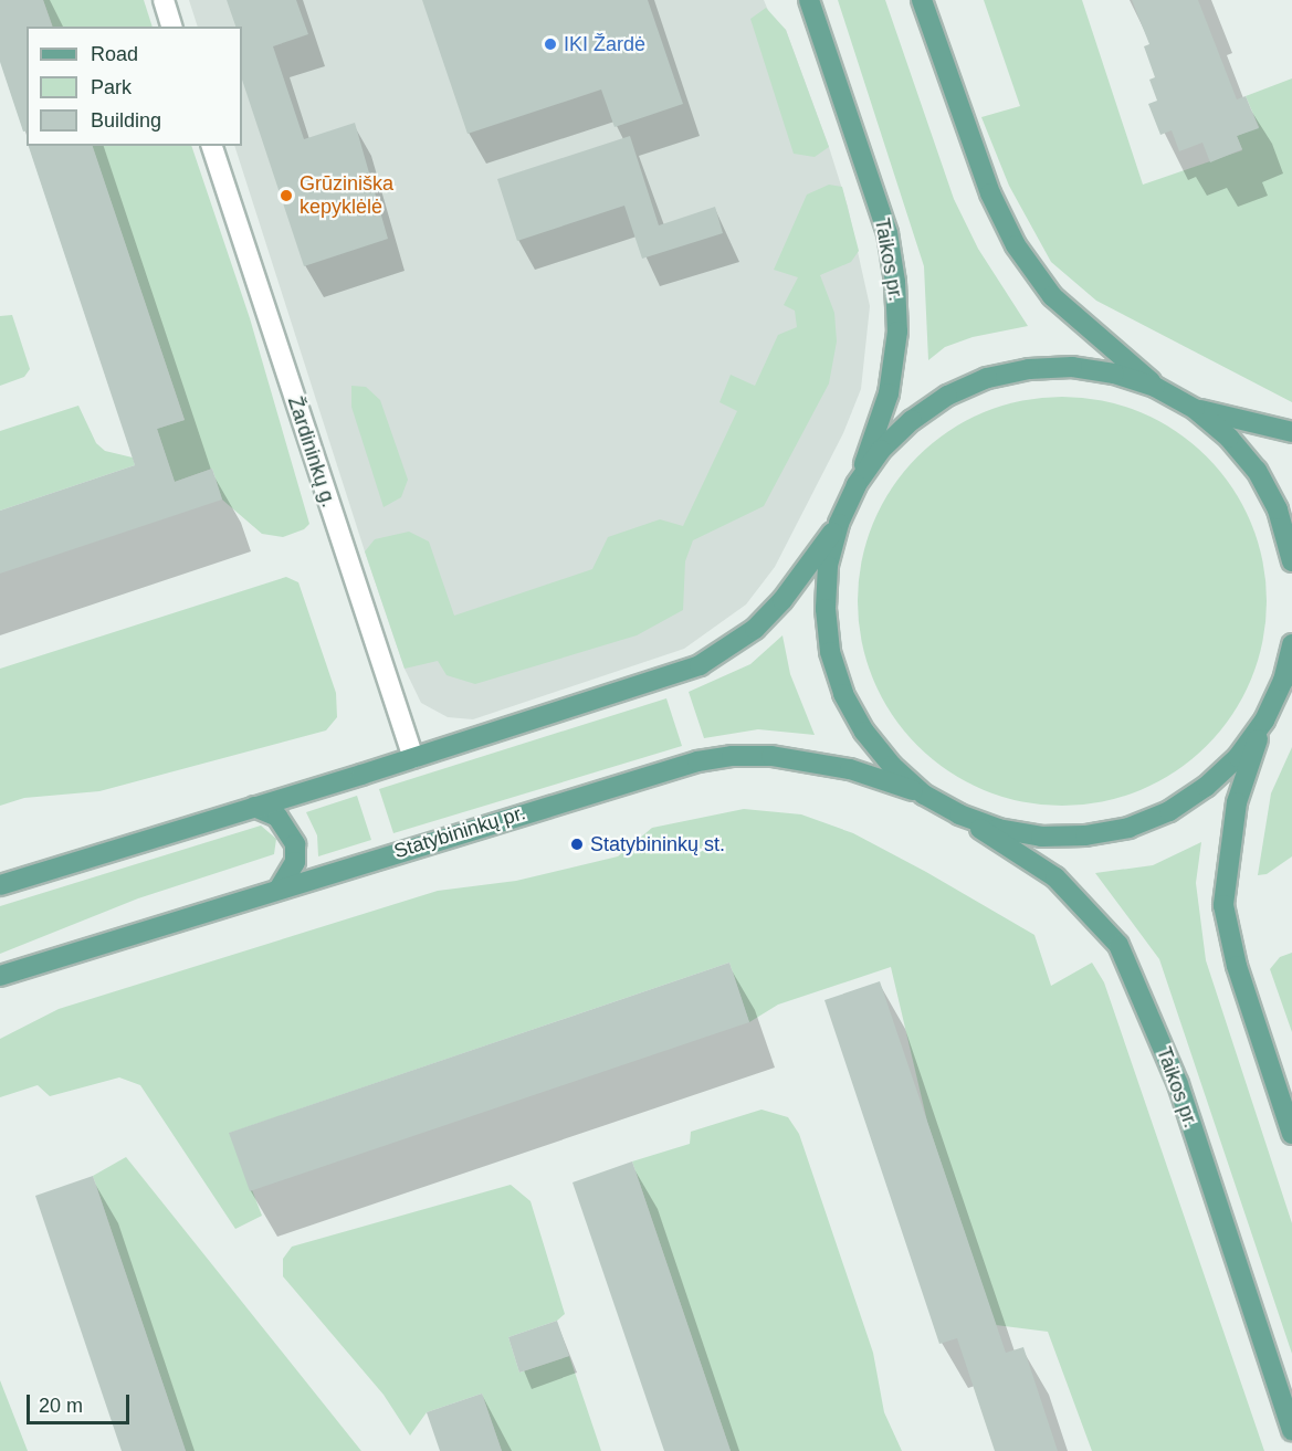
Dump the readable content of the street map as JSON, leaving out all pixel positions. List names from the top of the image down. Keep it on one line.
{"streets":{"main road":["Taikos pr.","Statybininkų pr."],"street":["Žardininkų g."]},"places":["IKI Žardė","Grūziniška kepyklėlė","Statybininkų st."],"legend":["Road","Park","Building"],"scale_bar":"20 m"}
